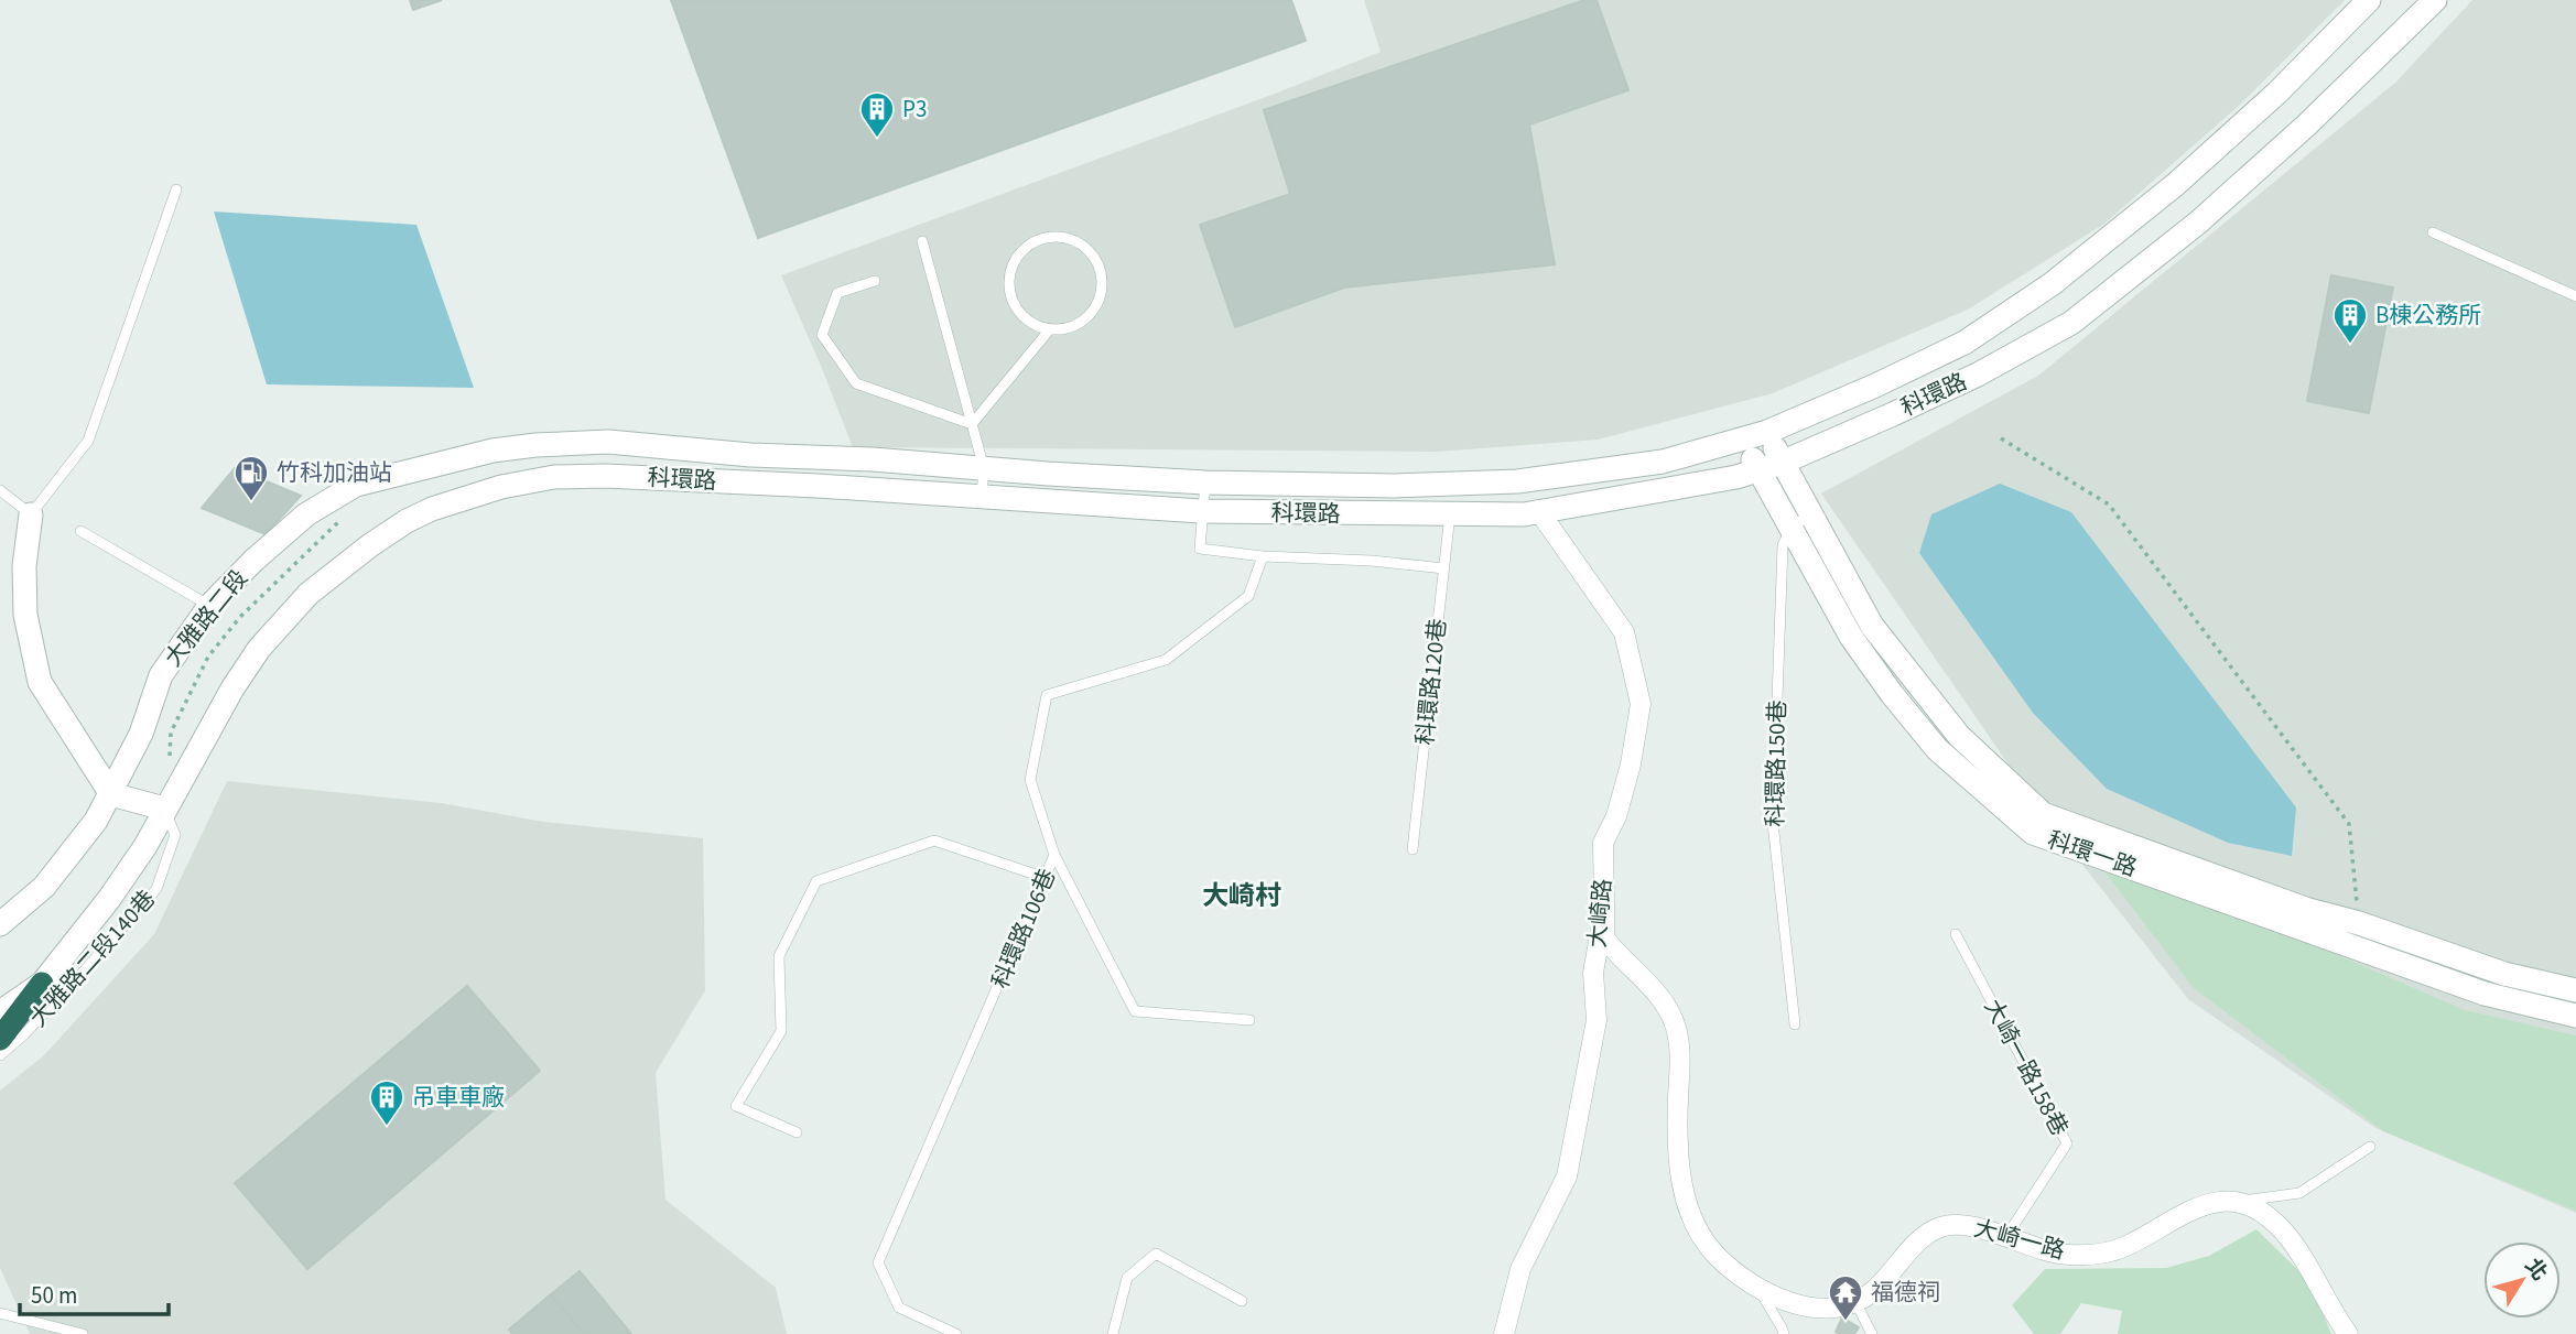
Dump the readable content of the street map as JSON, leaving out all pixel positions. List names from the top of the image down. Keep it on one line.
{"streets":{"street":["科環路","大雅路二段","科環一路","大崎路","大崎一路"],"lane":["科環路120巷","科環路150巷","科環路106巷","大雅路二段140巷","大崎一路158巷"]},"crossings":[["科環路","大雅路二段"],["科環路","科環路120巷"],["科環路","科環一路"],["科環路","大崎路"],["科環路","大雅路二段140巷"],["科環路150巷","科環一路"],["大崎一路158巷","大崎一路"]],"districts":["大崎村"],"places":{"building":["P3","B棟公務所","吊車車廠"],"fuel station":["竹科加油站"],"temple":["福德祠"]},"scale_bar":"50 m","north":"top right"}
